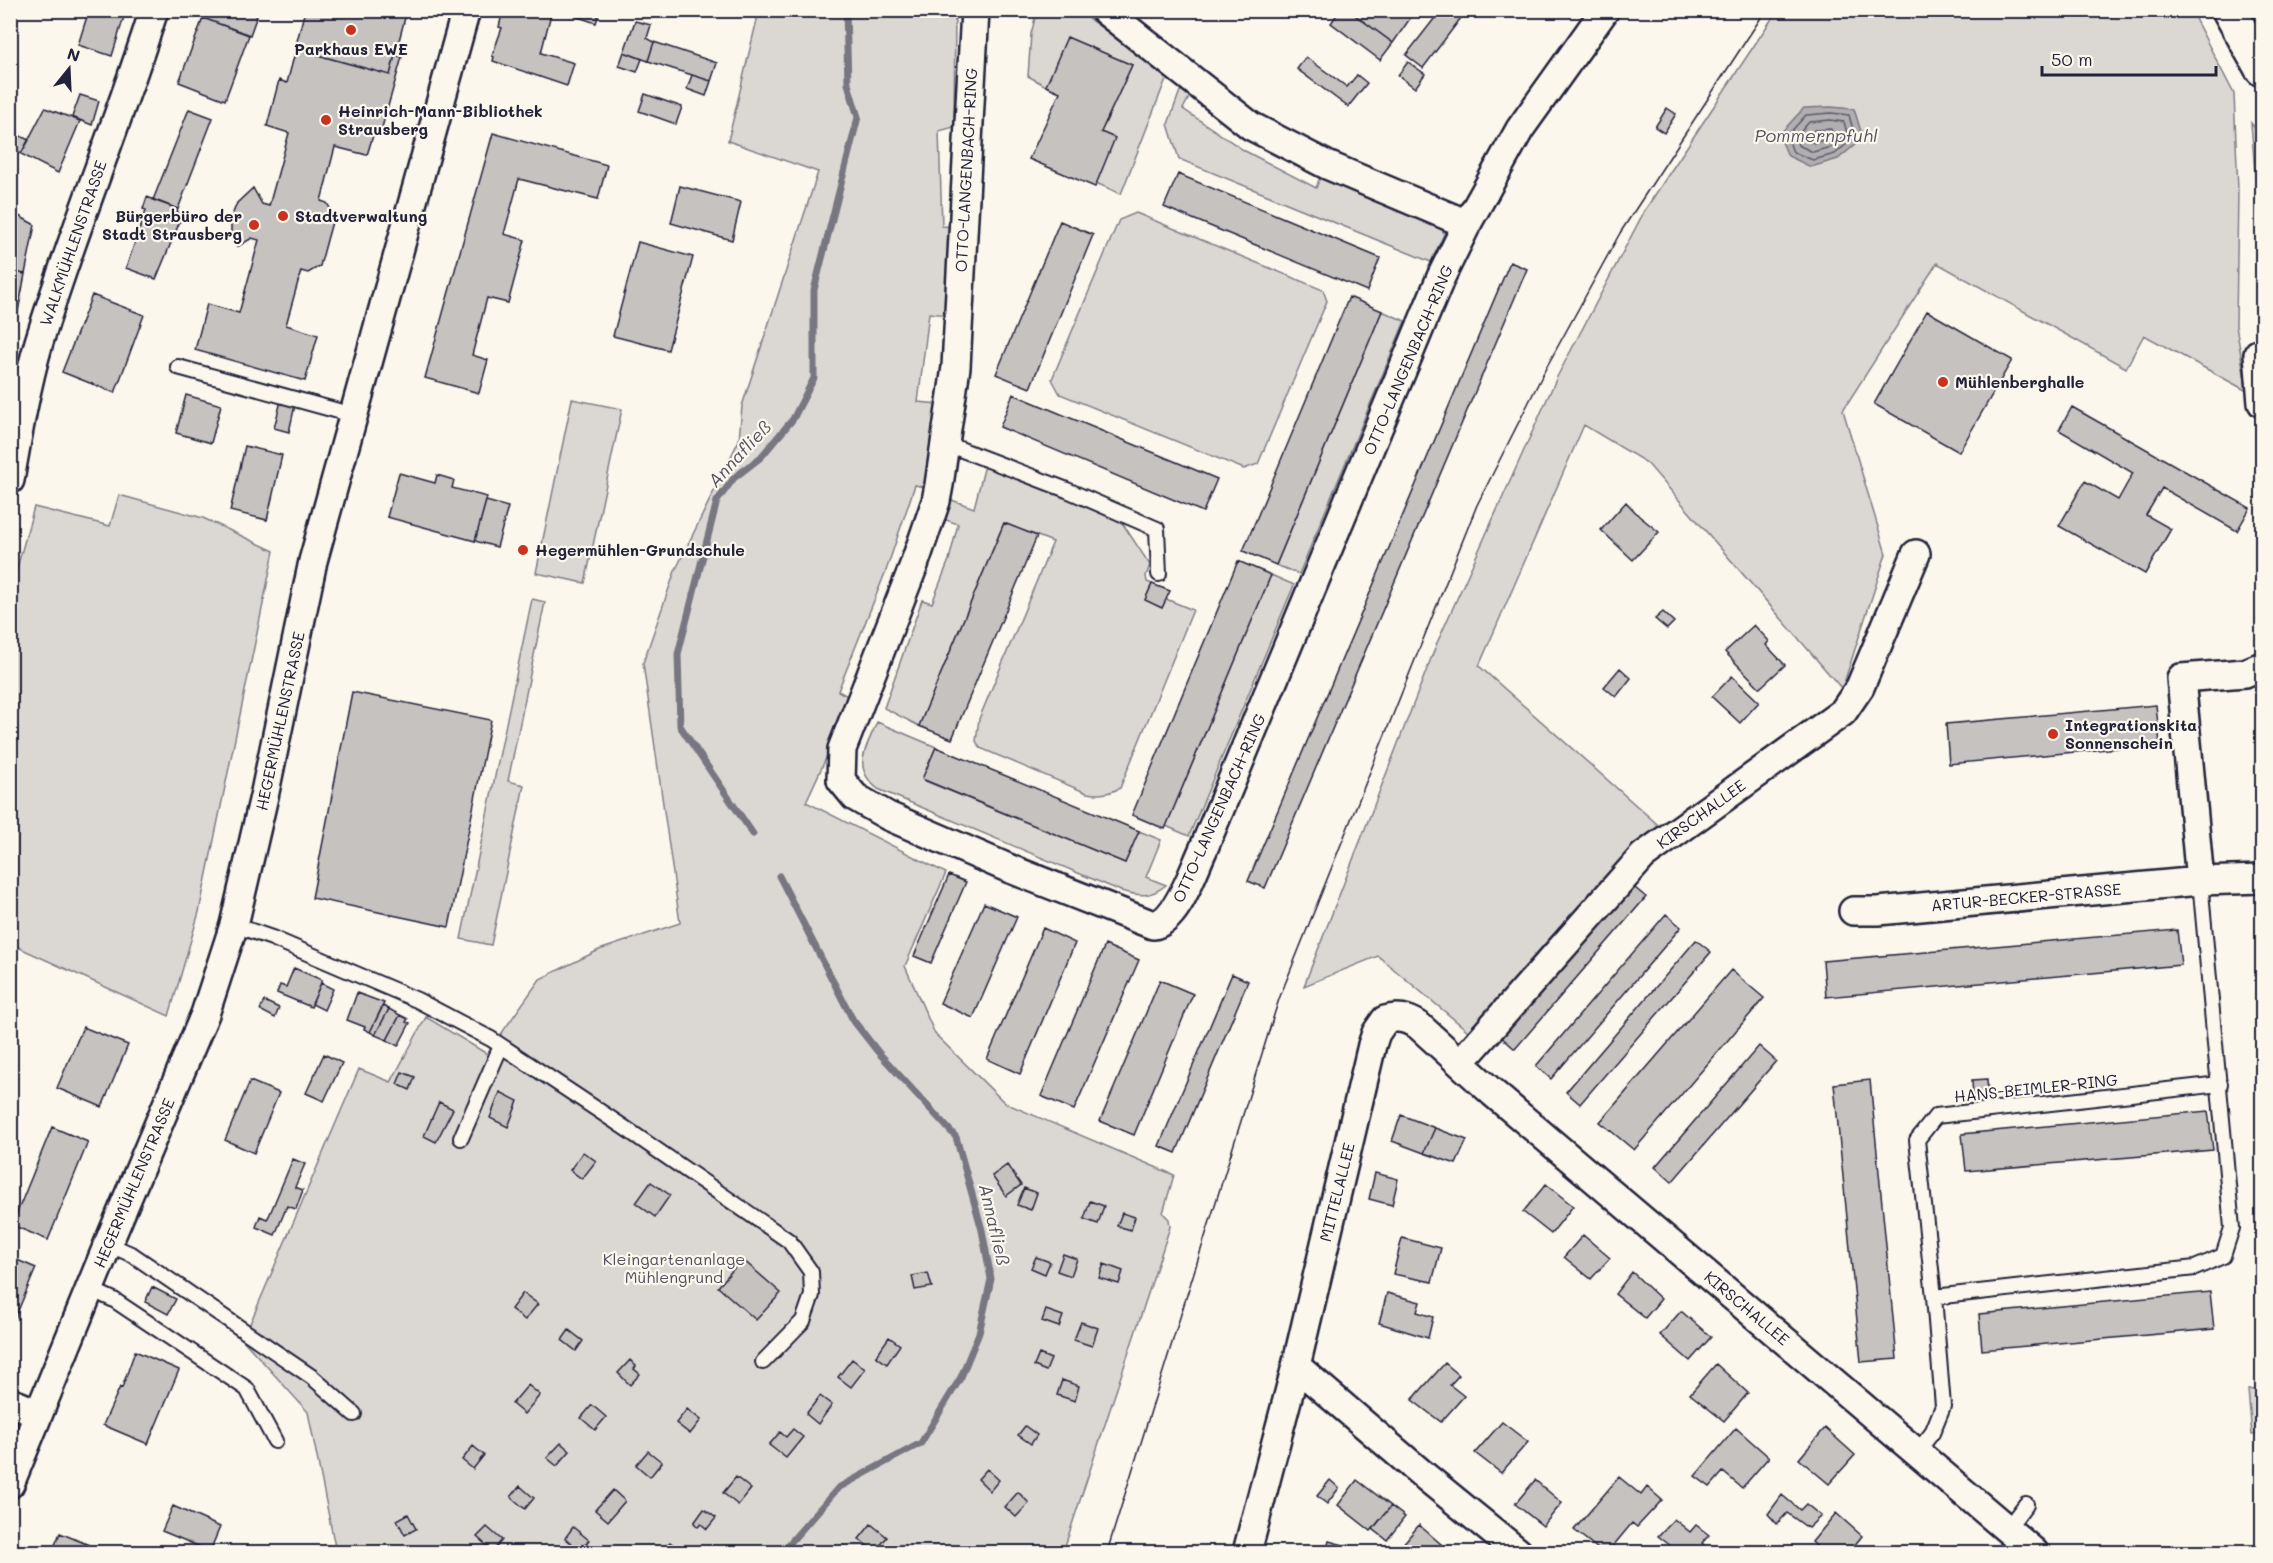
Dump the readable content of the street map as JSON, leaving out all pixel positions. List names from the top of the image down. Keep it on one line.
{"streets":{"street":["OTTO-LANGENBACH-RING","WALKMÜHLENSTRASSE","HEGERMÜHLENSTRASSE","KIRSCHALLEE","ARTUR-BECKER-STRASSE","MITTELALLEE"],"lane":["HANS-BEIMLER-RING"]},"crossings":[["KIRSCHALLEE","HANS-BEIMLER-RING"],["KIRSCHALLEE","MITTELALLEE"]],"water":["Pommernpfuhl","Annafließ"],"parks":["Kleingartenanlage Mühlengrund"],"places":["Parkhaus EWE","Heinrich-Mann-Bibliothek Strausberg","Stadtverwaltung","Bürgerbüro der Stadt Strausberg","Mühlenberghalle","Hegermühlen-Grundschule","Integrationskita Sonnenschein"],"scale_bar":"50 m","north":"top"}
